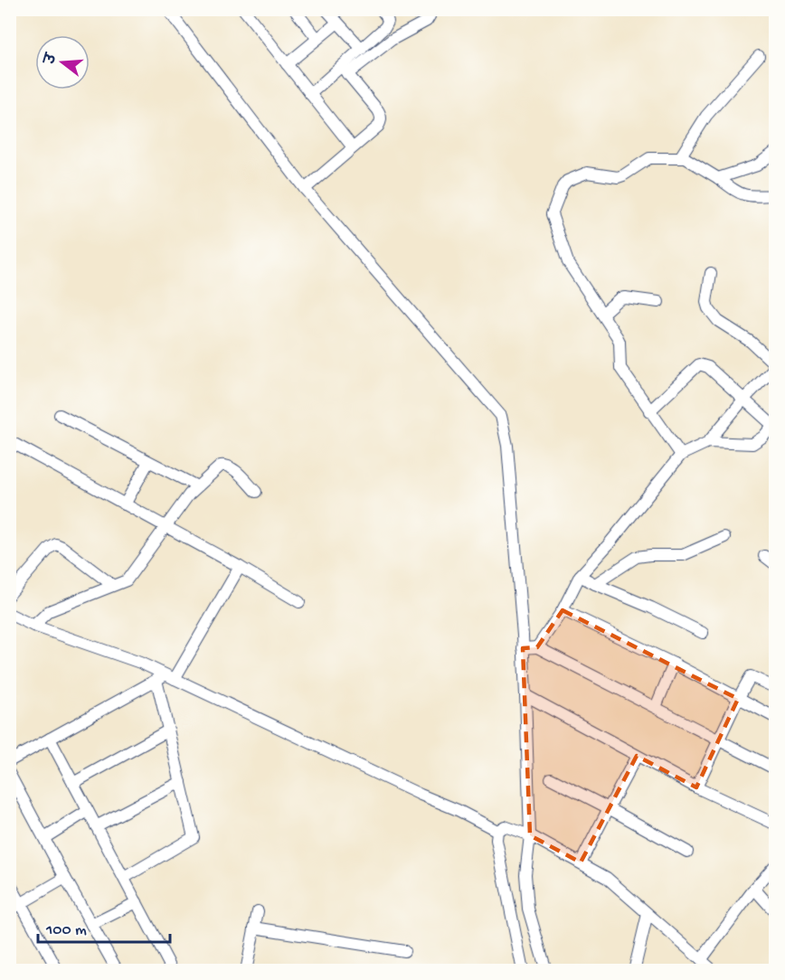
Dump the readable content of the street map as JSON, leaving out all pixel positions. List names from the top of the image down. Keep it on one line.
{"scale_bar":"100 m","north":"left"}
